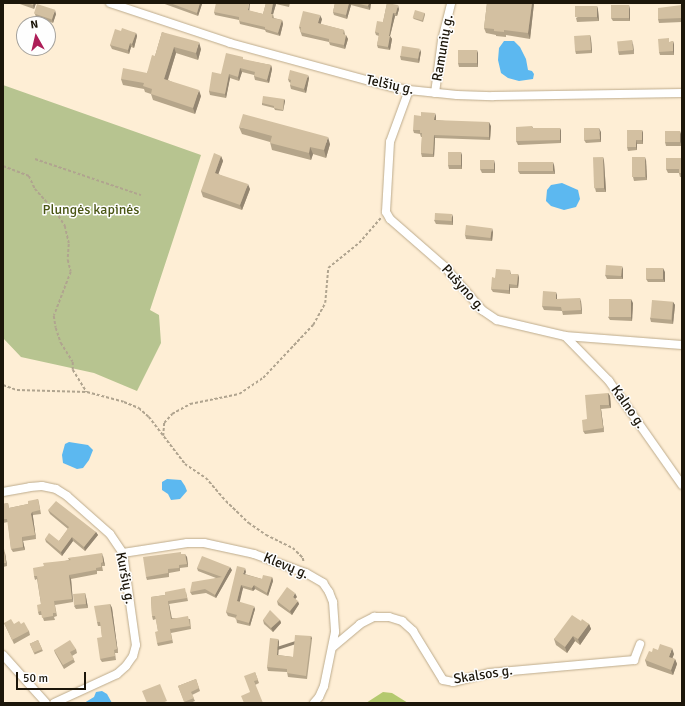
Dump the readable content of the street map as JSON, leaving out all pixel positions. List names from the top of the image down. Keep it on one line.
{"streets":{"street":["Ramunių g.","Telšių g.","Pušyno g.","Kalno g.","Klevų g.","Kuršių g.","Skalsos g."]},"crossings":[["Ramunių g.","Telšių g."],["Pušyno g.","Kalno g."],["Klevų g.","Kuršių g."],["Klevų g.","Skalsos g."]],"parks":["Plungės kapinės"],"scale_bar":"50 m","north":"top"}
